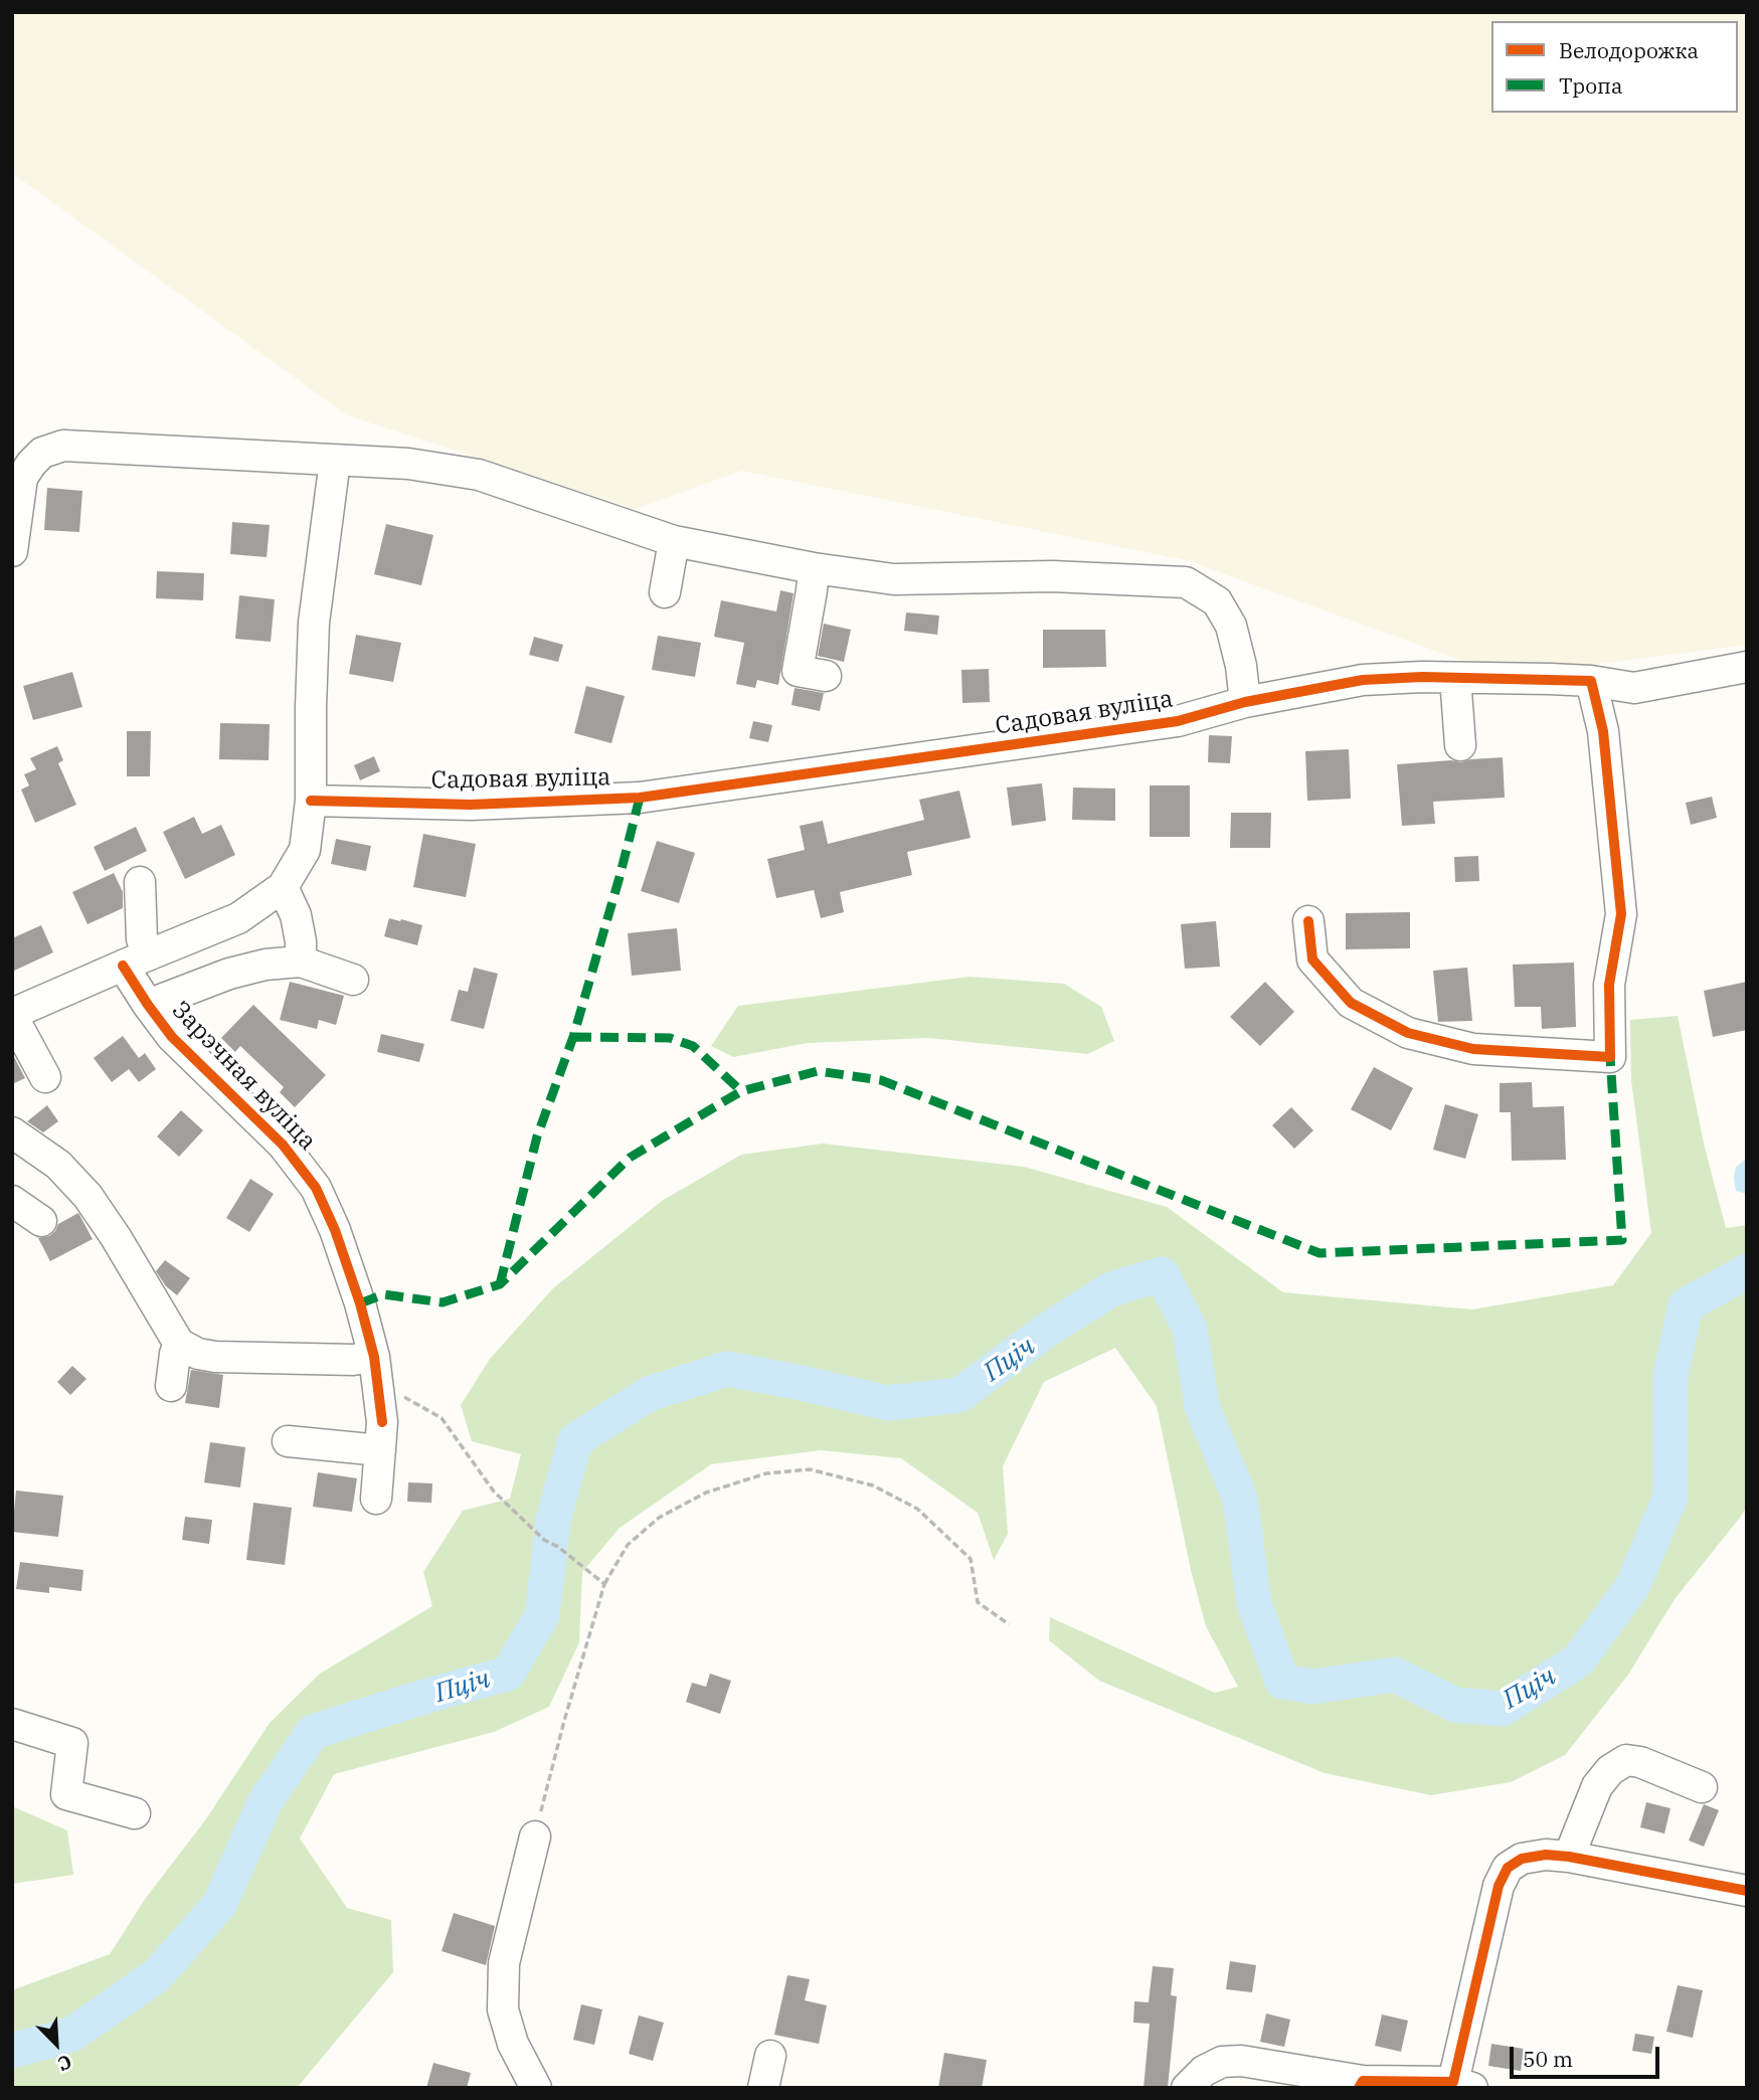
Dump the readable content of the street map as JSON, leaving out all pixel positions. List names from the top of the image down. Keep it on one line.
{"streets":{"street":["Садовая вуліца","Зарэчная вуліца"]},"water":["Пціч"],"legend":["Велодорожка","Тропа"],"scale_bar":"50 m","north":"bottom right"}
